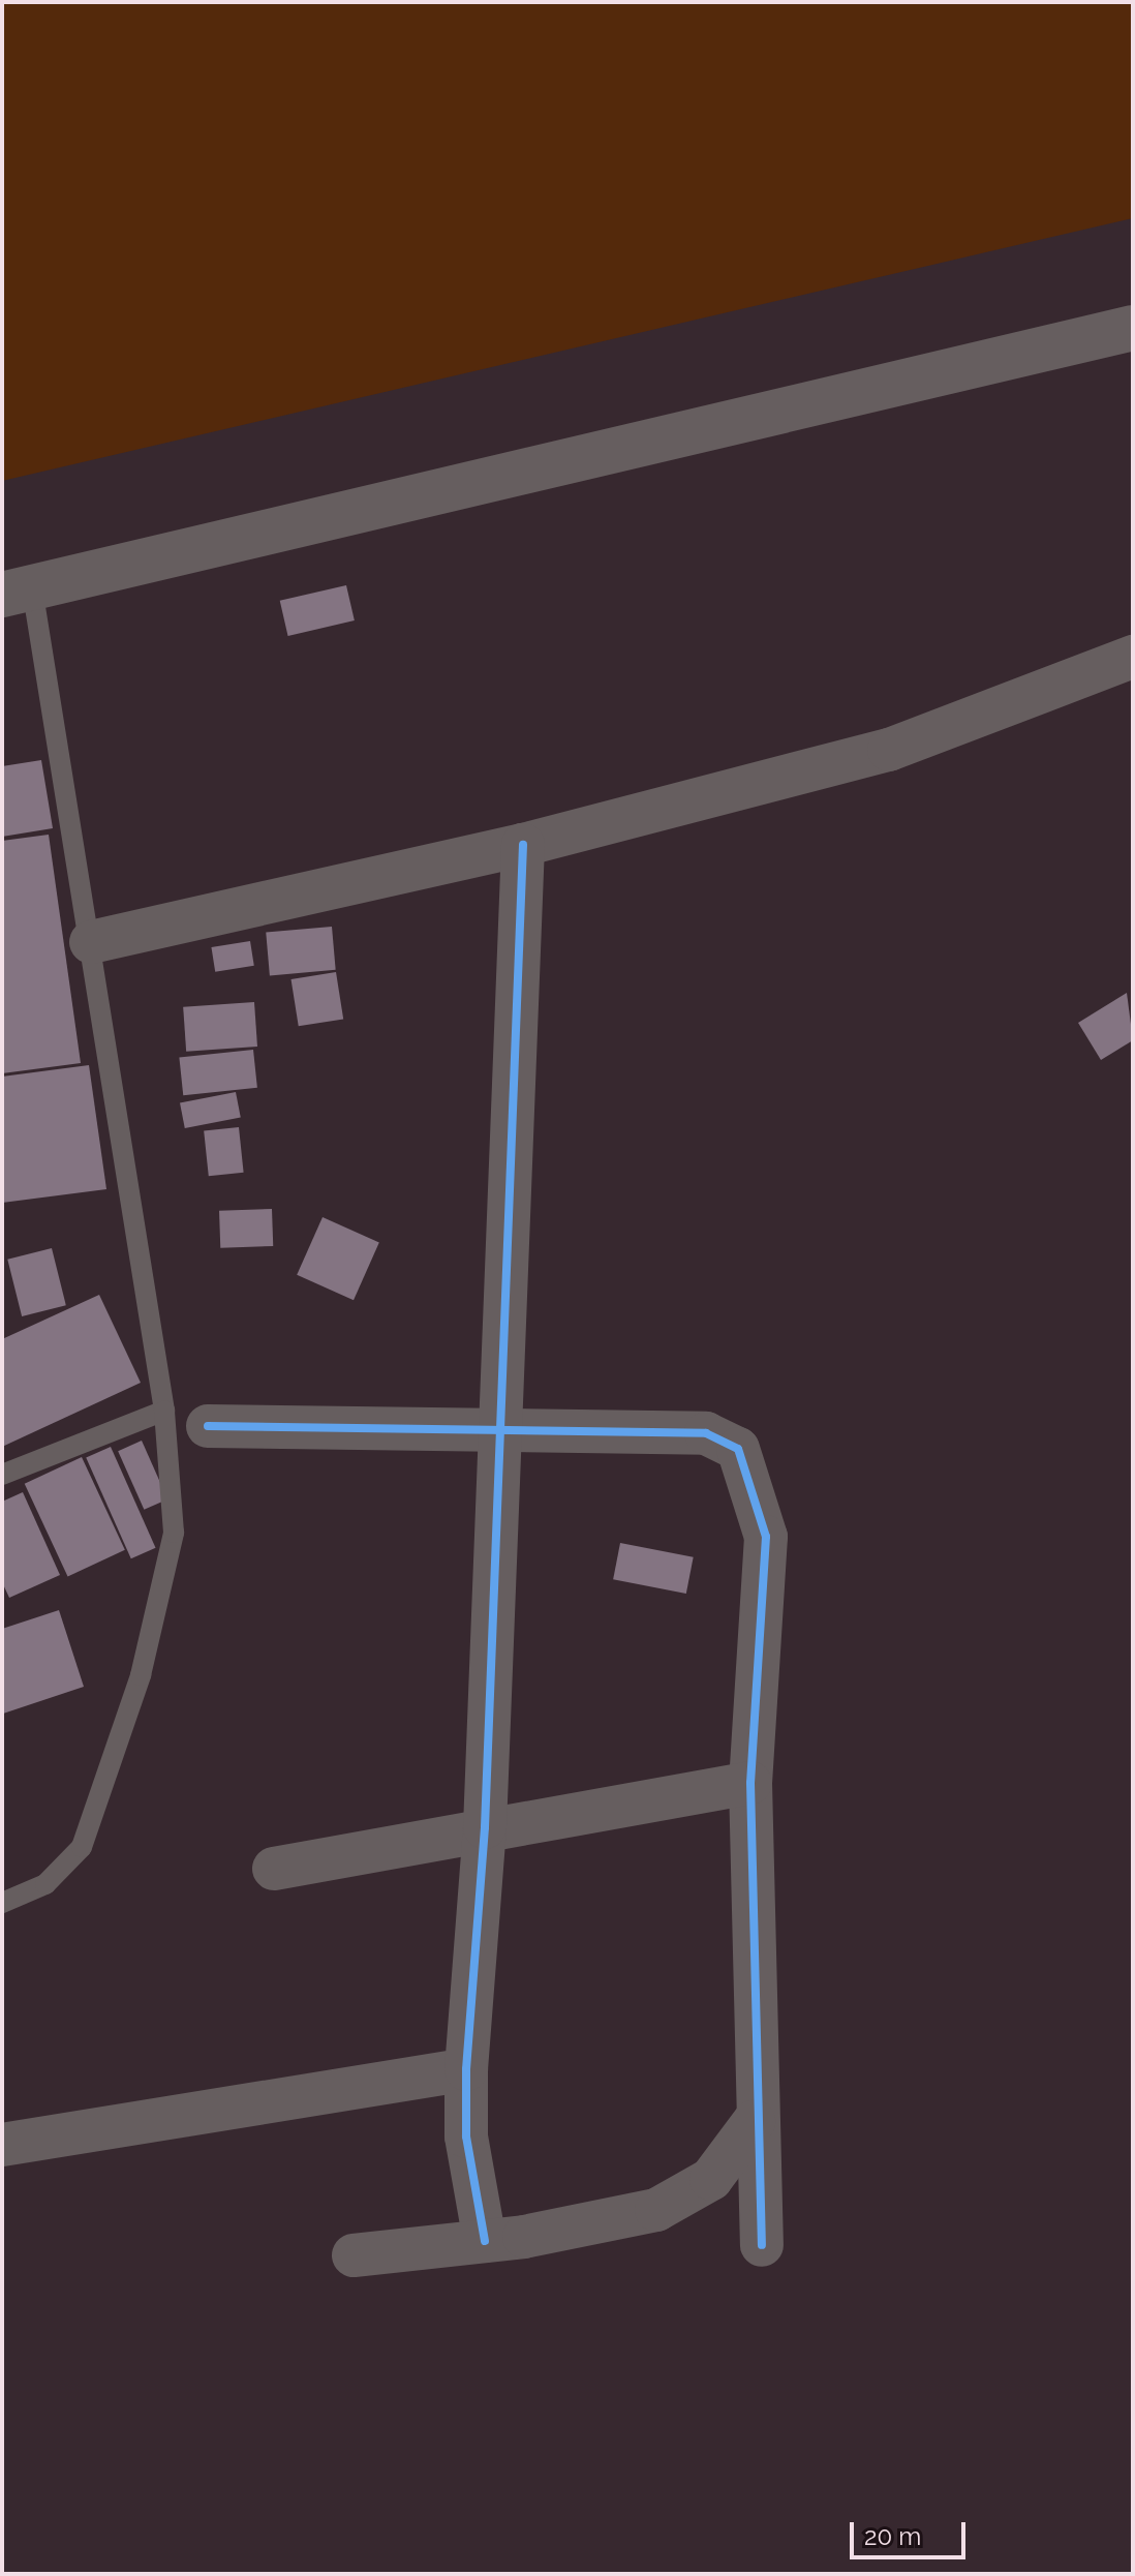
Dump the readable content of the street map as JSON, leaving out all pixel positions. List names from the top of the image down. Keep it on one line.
{"scale_bar":"20 m"}
